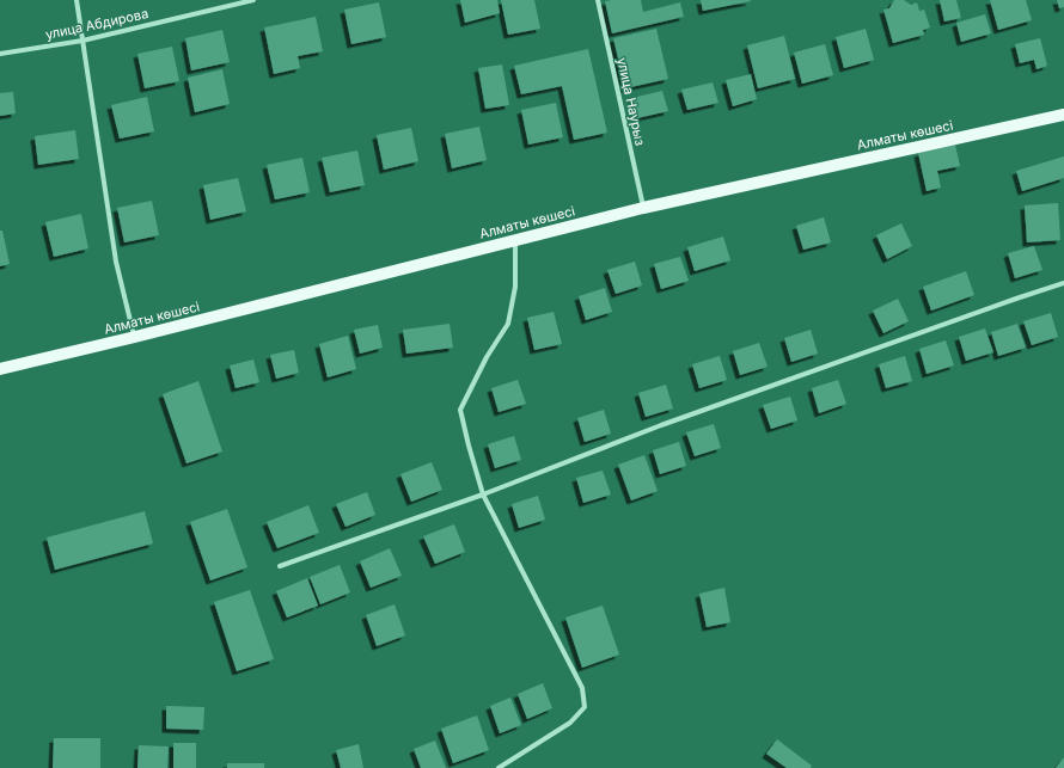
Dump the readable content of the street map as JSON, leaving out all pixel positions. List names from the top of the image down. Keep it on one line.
{"streets":{"main road":["Алматы көшесі"],"street":["улица Абдирова","улица Наурыз"]},"crossings":[["улица Наурыз","Алматы көшесі"]]}
